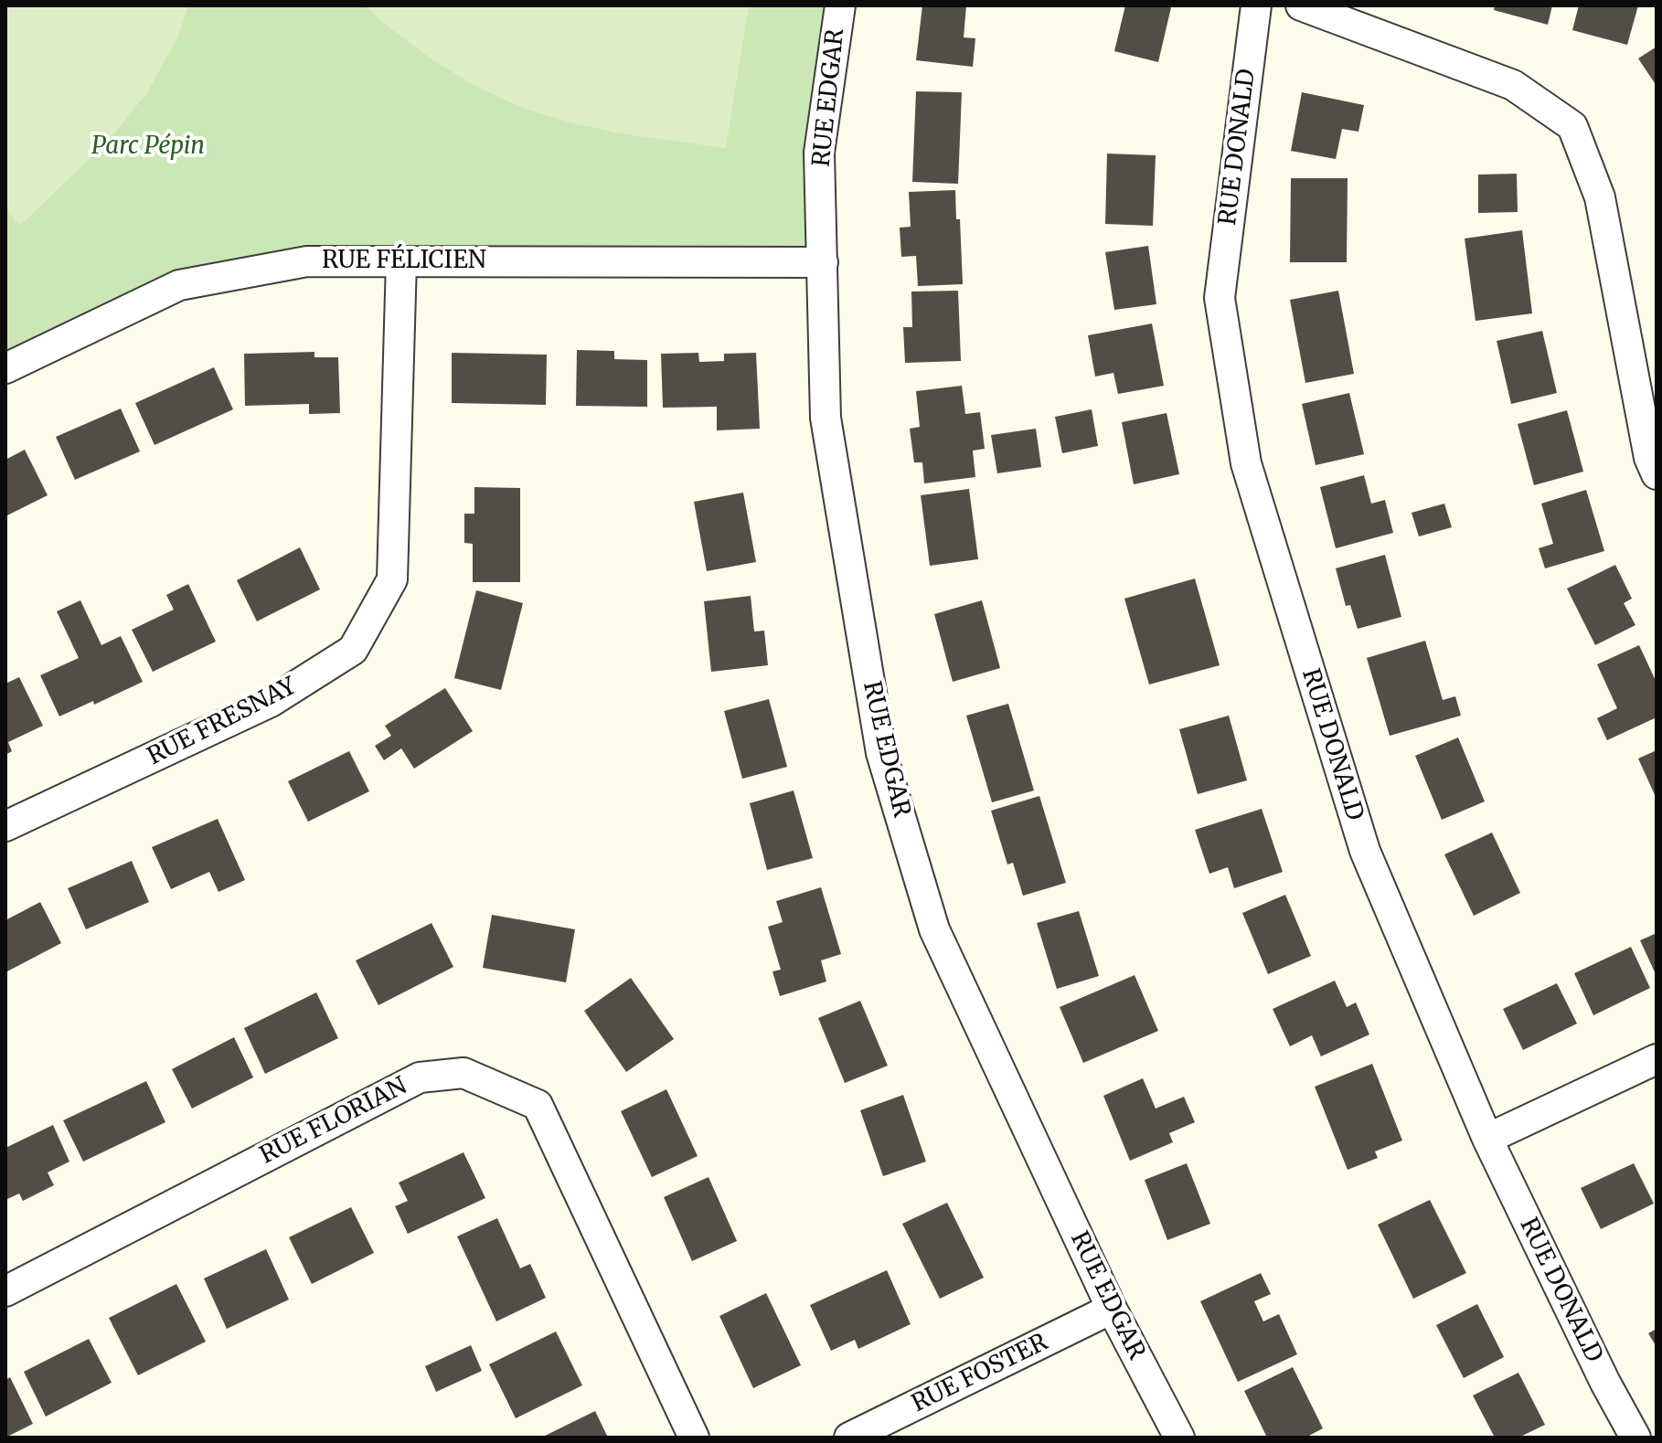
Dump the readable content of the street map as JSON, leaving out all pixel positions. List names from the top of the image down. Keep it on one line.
{"streets":{"street":["RUE EDGAR","RUE DONALD","RUE FÉLICIEN","RUE FRESNAY","RUE FLORIAN","RUE FOSTER"]},"crossings":[["RUE EDGAR","RUE FÉLICIEN"],["RUE EDGAR","RUE FOSTER"],["RUE FÉLICIEN","RUE FRESNAY"]],"parks":["Parc Pépin"]}
